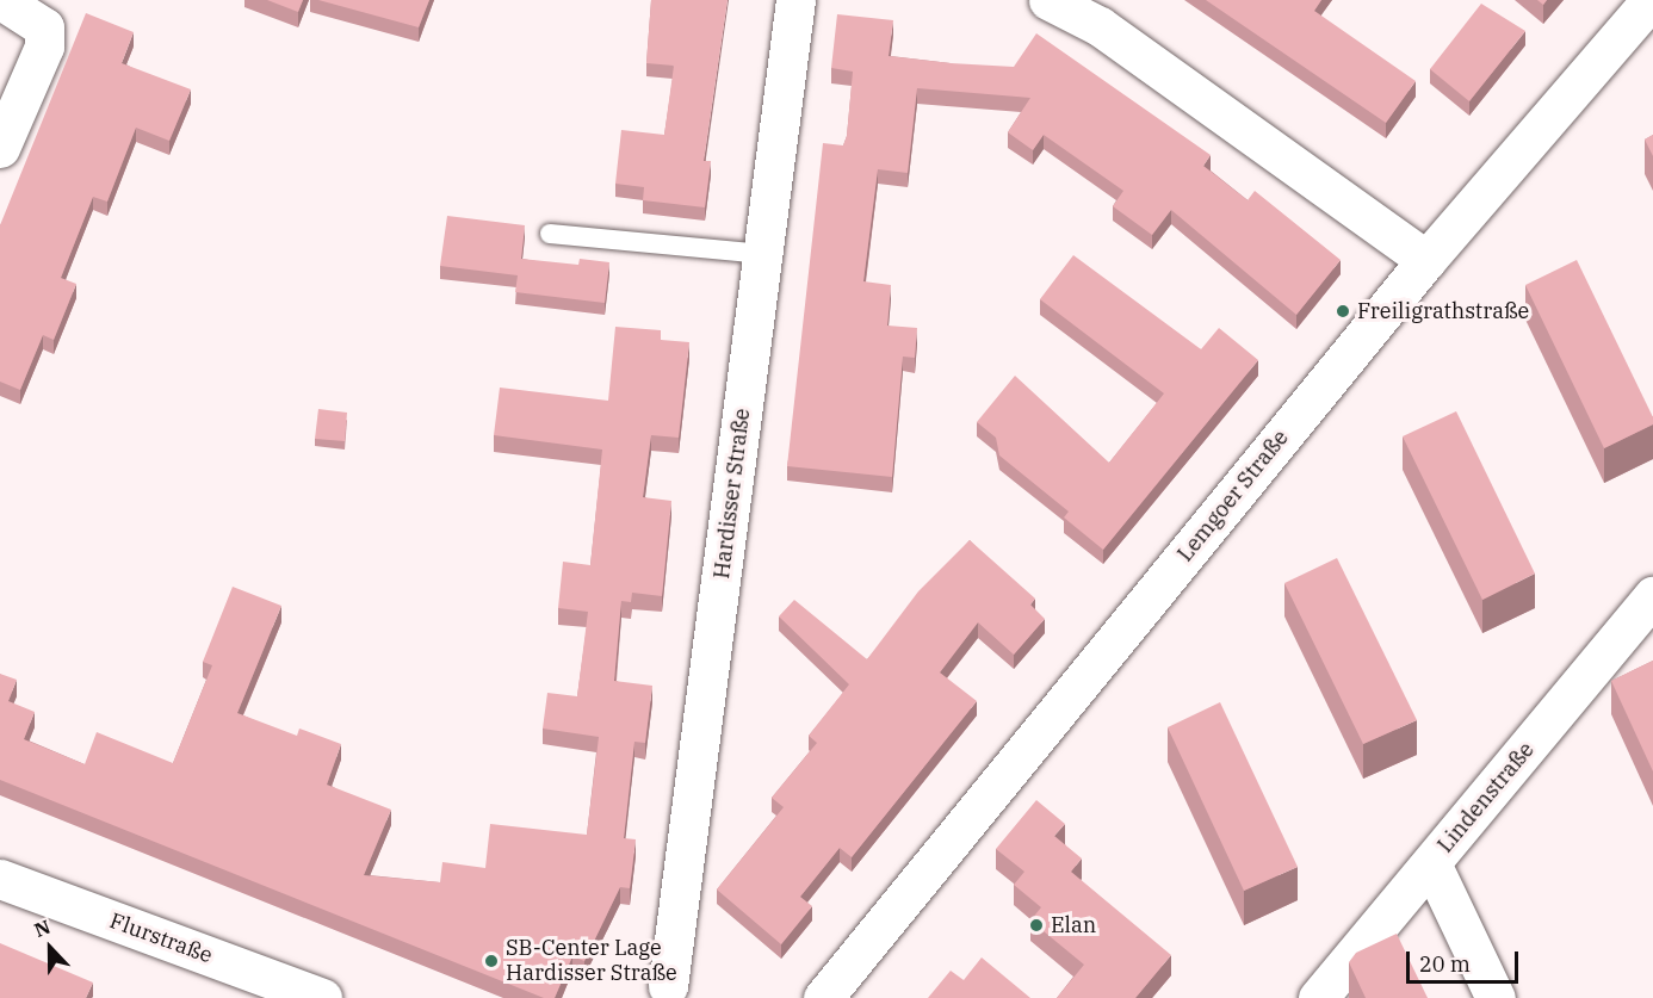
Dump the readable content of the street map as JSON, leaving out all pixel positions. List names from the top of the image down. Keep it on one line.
{"streets":{"street":["Hardisser Straße","Lemgoer Straße","Lindenstraße","Flurstraße"]},"places":["Freiligrathstraße","Elan","SB-Center Lage Hardisser Straße"],"scale_bar":"20 m","north":"top"}
